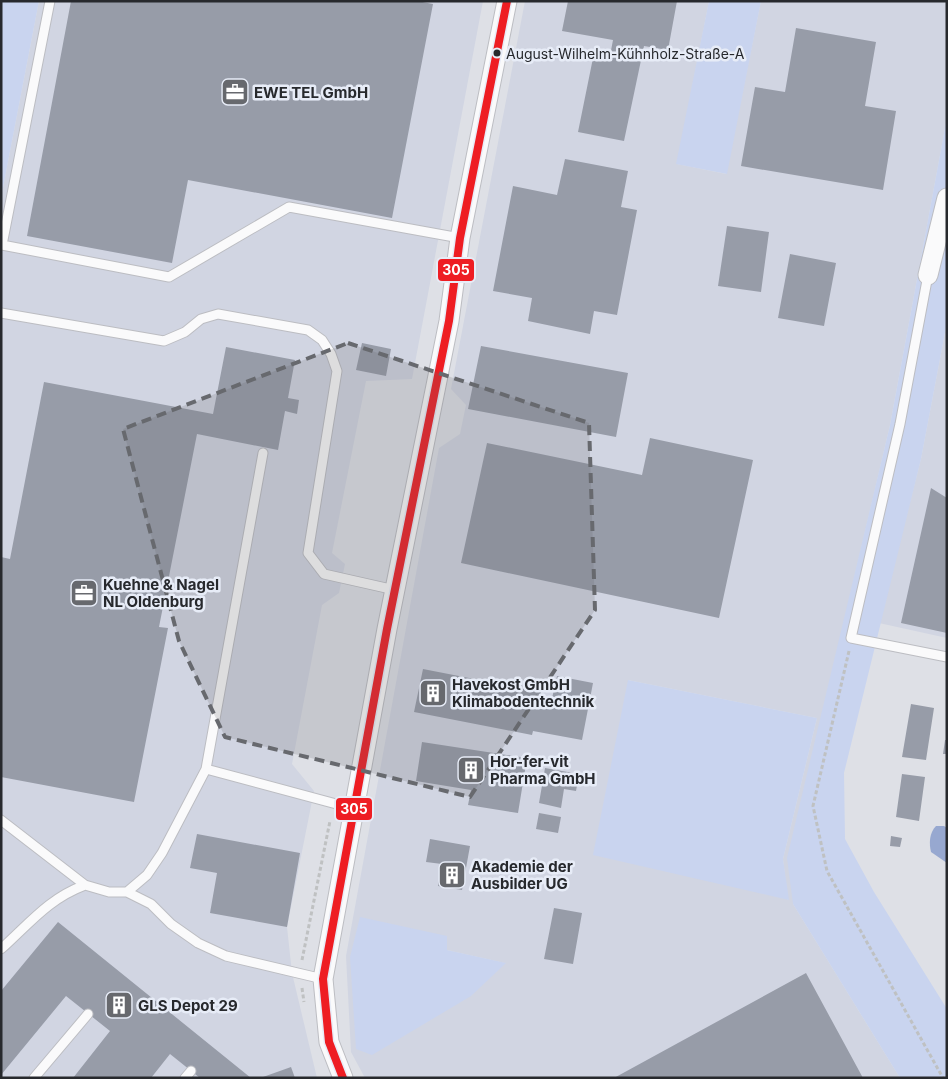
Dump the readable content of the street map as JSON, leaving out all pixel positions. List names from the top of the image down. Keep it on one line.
{"places":{"other":["August-Wilhelm-Kühnholz-Straße-A"],"office":["EWE TEL GmbH","Kuehne & Nagel NL Oldenburg"],"building":["Havekost GmbH Klimabodentechnik","Hor-fer-vit Pharma GmbH","Akademie der Ausbilder UG","GLS Depot 29"]},"lines":["transit line 305"]}
